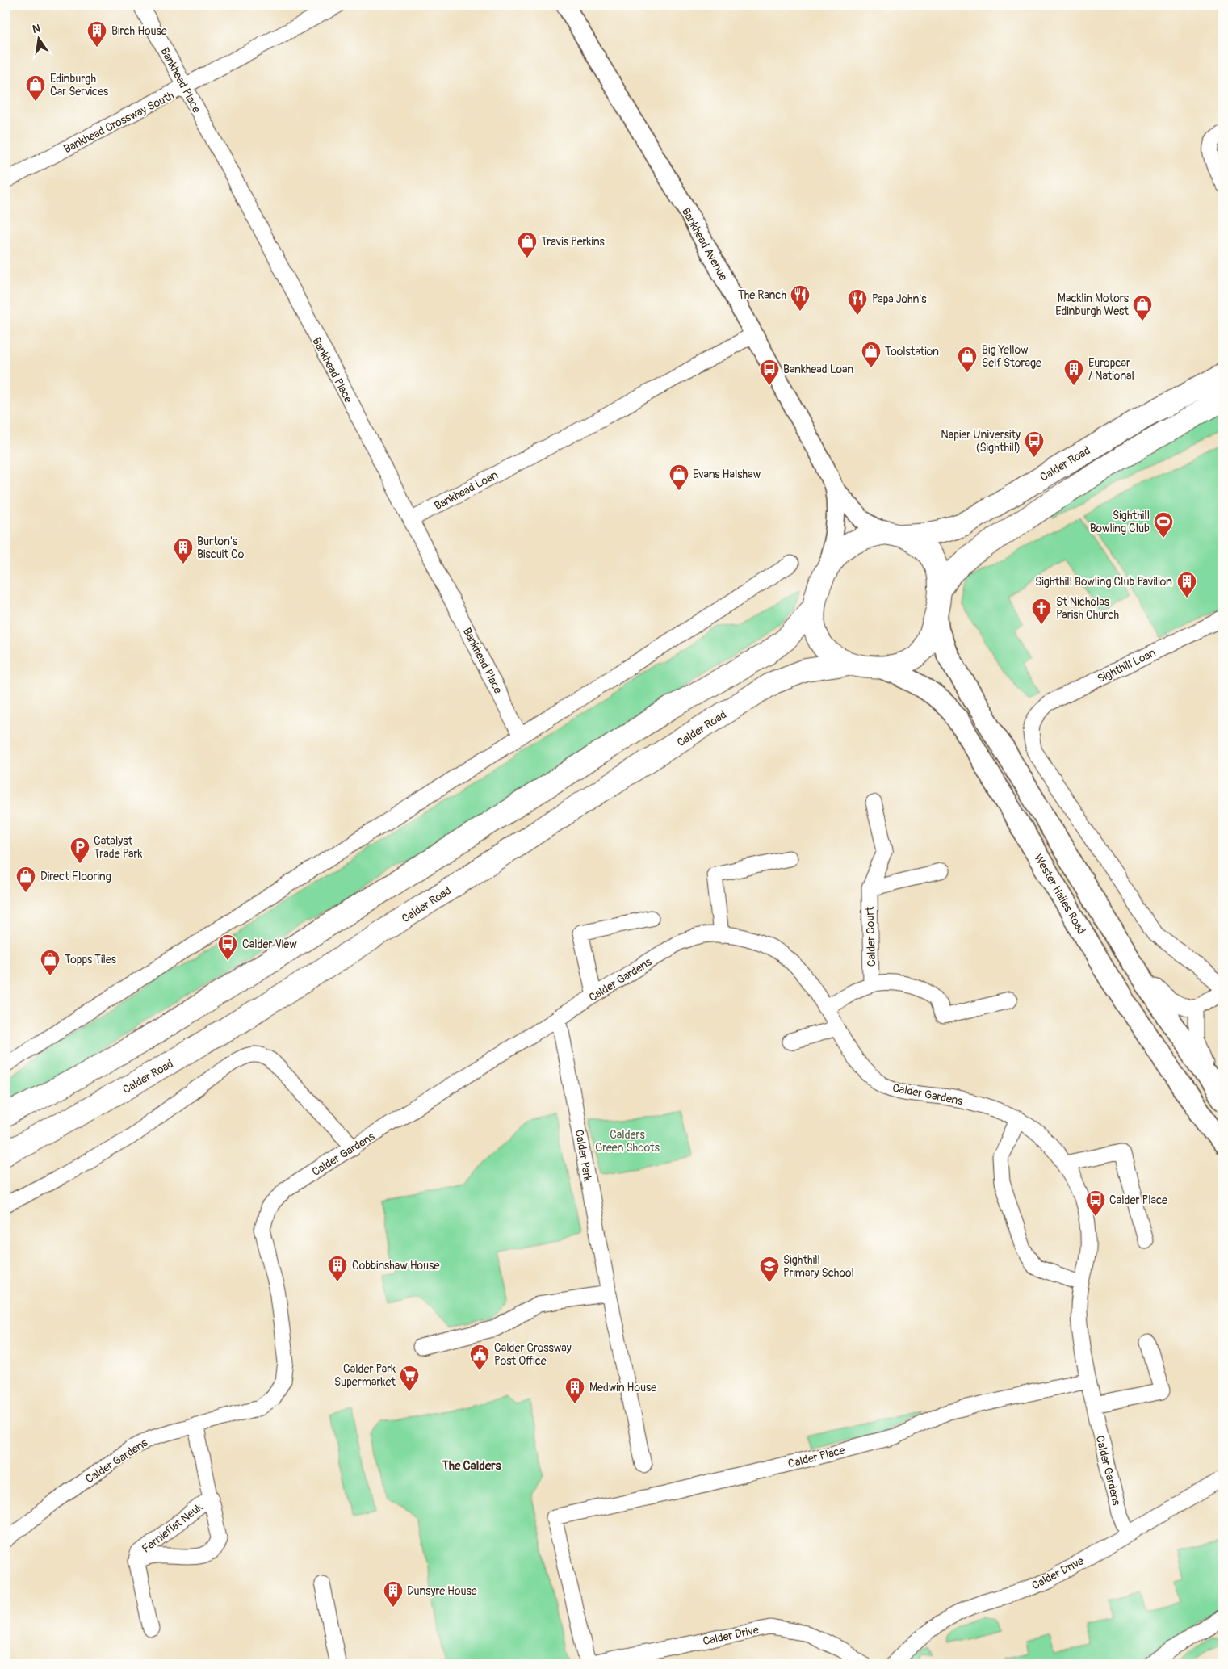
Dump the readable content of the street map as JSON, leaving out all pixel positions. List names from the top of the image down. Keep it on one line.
{"streets":{"main road":["Calder Road","Wester Hailes Road"],"street":["Bankhead Place","Bankhead Crossway South","Bankhead Avenue","Bankhead Loan","Sighthill Loan","Calder Court","Calder Gardens","Calder Park","Calder Place","Fernieflat Neuk","Calder Drive"]},"crossings":[["Bankhead Place","Bankhead Crossway South"],["Bankhead Place","Bankhead Loan"],["Bankhead Avenue","Calder Road"],["Bankhead Avenue","Bankhead Loan"],["Bankhead Avenue","Wester Hailes Road"],["Calder Road","Wester Hailes Road"],["Calder Gardens","Calder Park"],["Calder Gardens","Calder Place"],["Calder Gardens","Fernieflat Neuk"],["Calder Gardens","Calder Drive"]],"districts":["The Calders"],"parks":["Calders Green Shoots"],"places":{"building":["Birch House","Europcar / National","Burton's Biscuit Co","Sighthill Bowling Club Pavilion","Cobbinshaw House","Medwin House","Dunsyre House"],"shop":["Edinburgh Car Services","Travis Perkins","Macklin Motors Edinburgh West","Toolstation","Big Yellow Self Storage","Evans Halshaw","Direct Flooring","Topps Tiles"],"restaurant":["The Ranch","Papa John's"],"bus stop":["Bankhead Loan","Napier University (Sighthill)","Calder View","Calder Place"],"sports":["Sighthill Bowling Club"],"church":["St Nicholas Parish Church"],"parking":["Catalyst Trade Park"],"school or university":["Sighthill Primary School"],"public building":["Calder Crossway Post Office"],"supermarket":["Calder Park Supermarket"]},"north":"top"}
